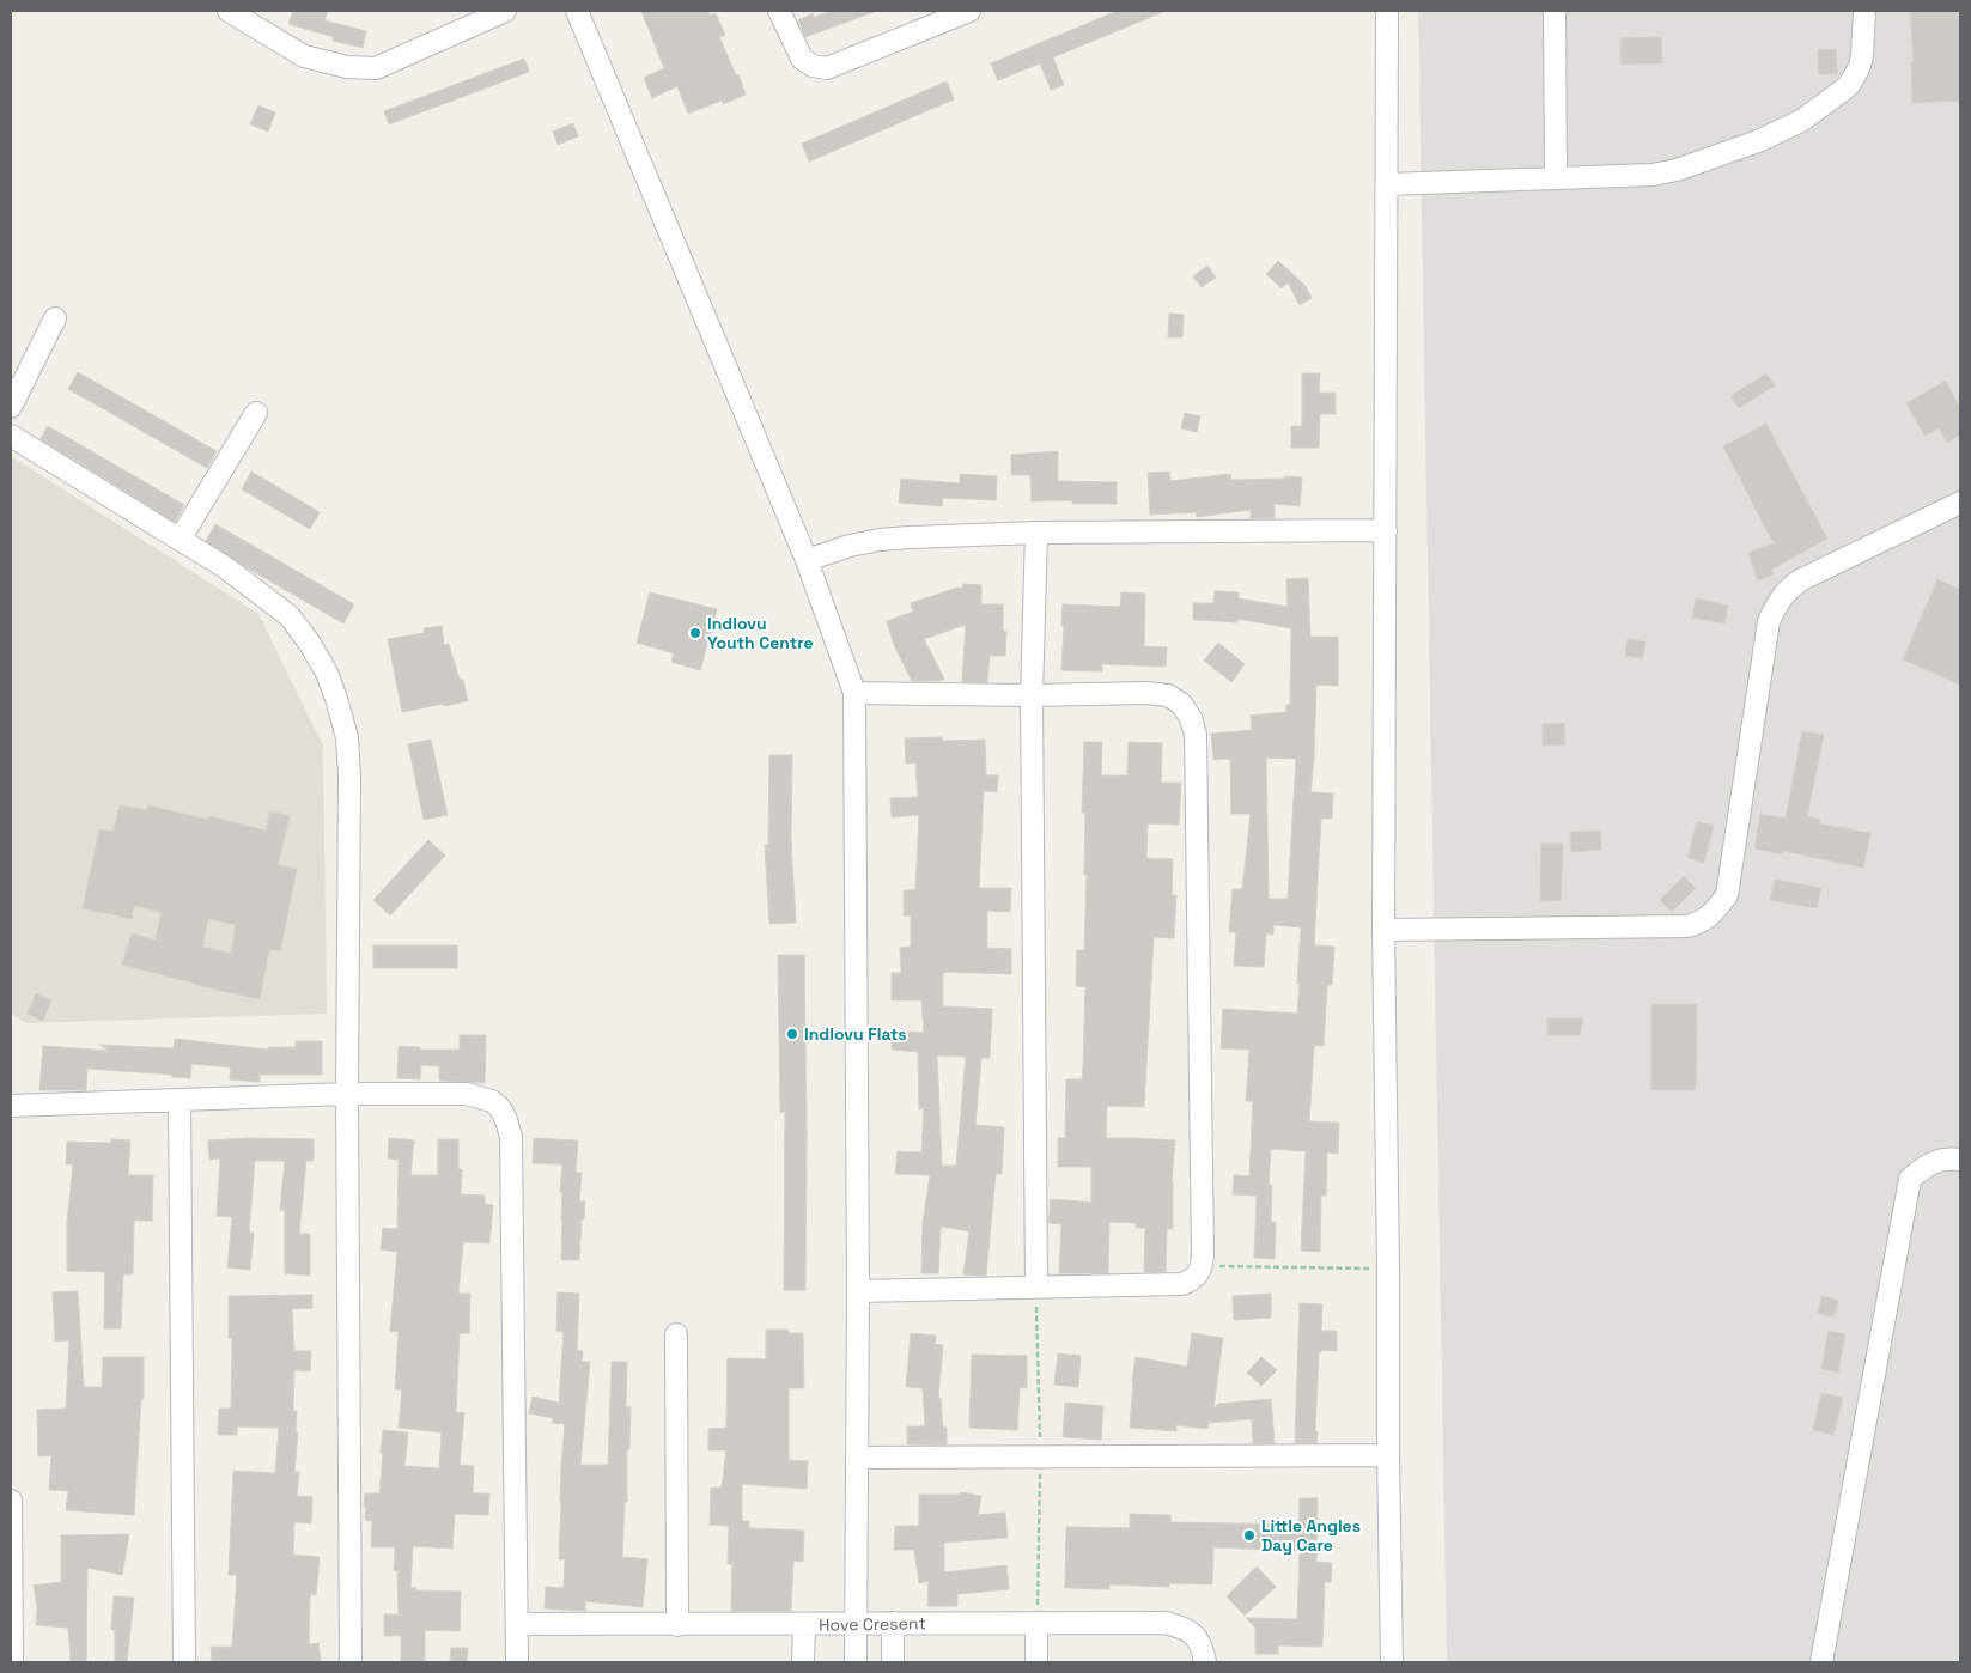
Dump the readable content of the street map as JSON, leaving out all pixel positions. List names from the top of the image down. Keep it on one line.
{"streets":{"street":["Hove Cresent"]},"places":["Indlovu Youth Centre","Indlovu Flats","Little Angles Day Care"]}
